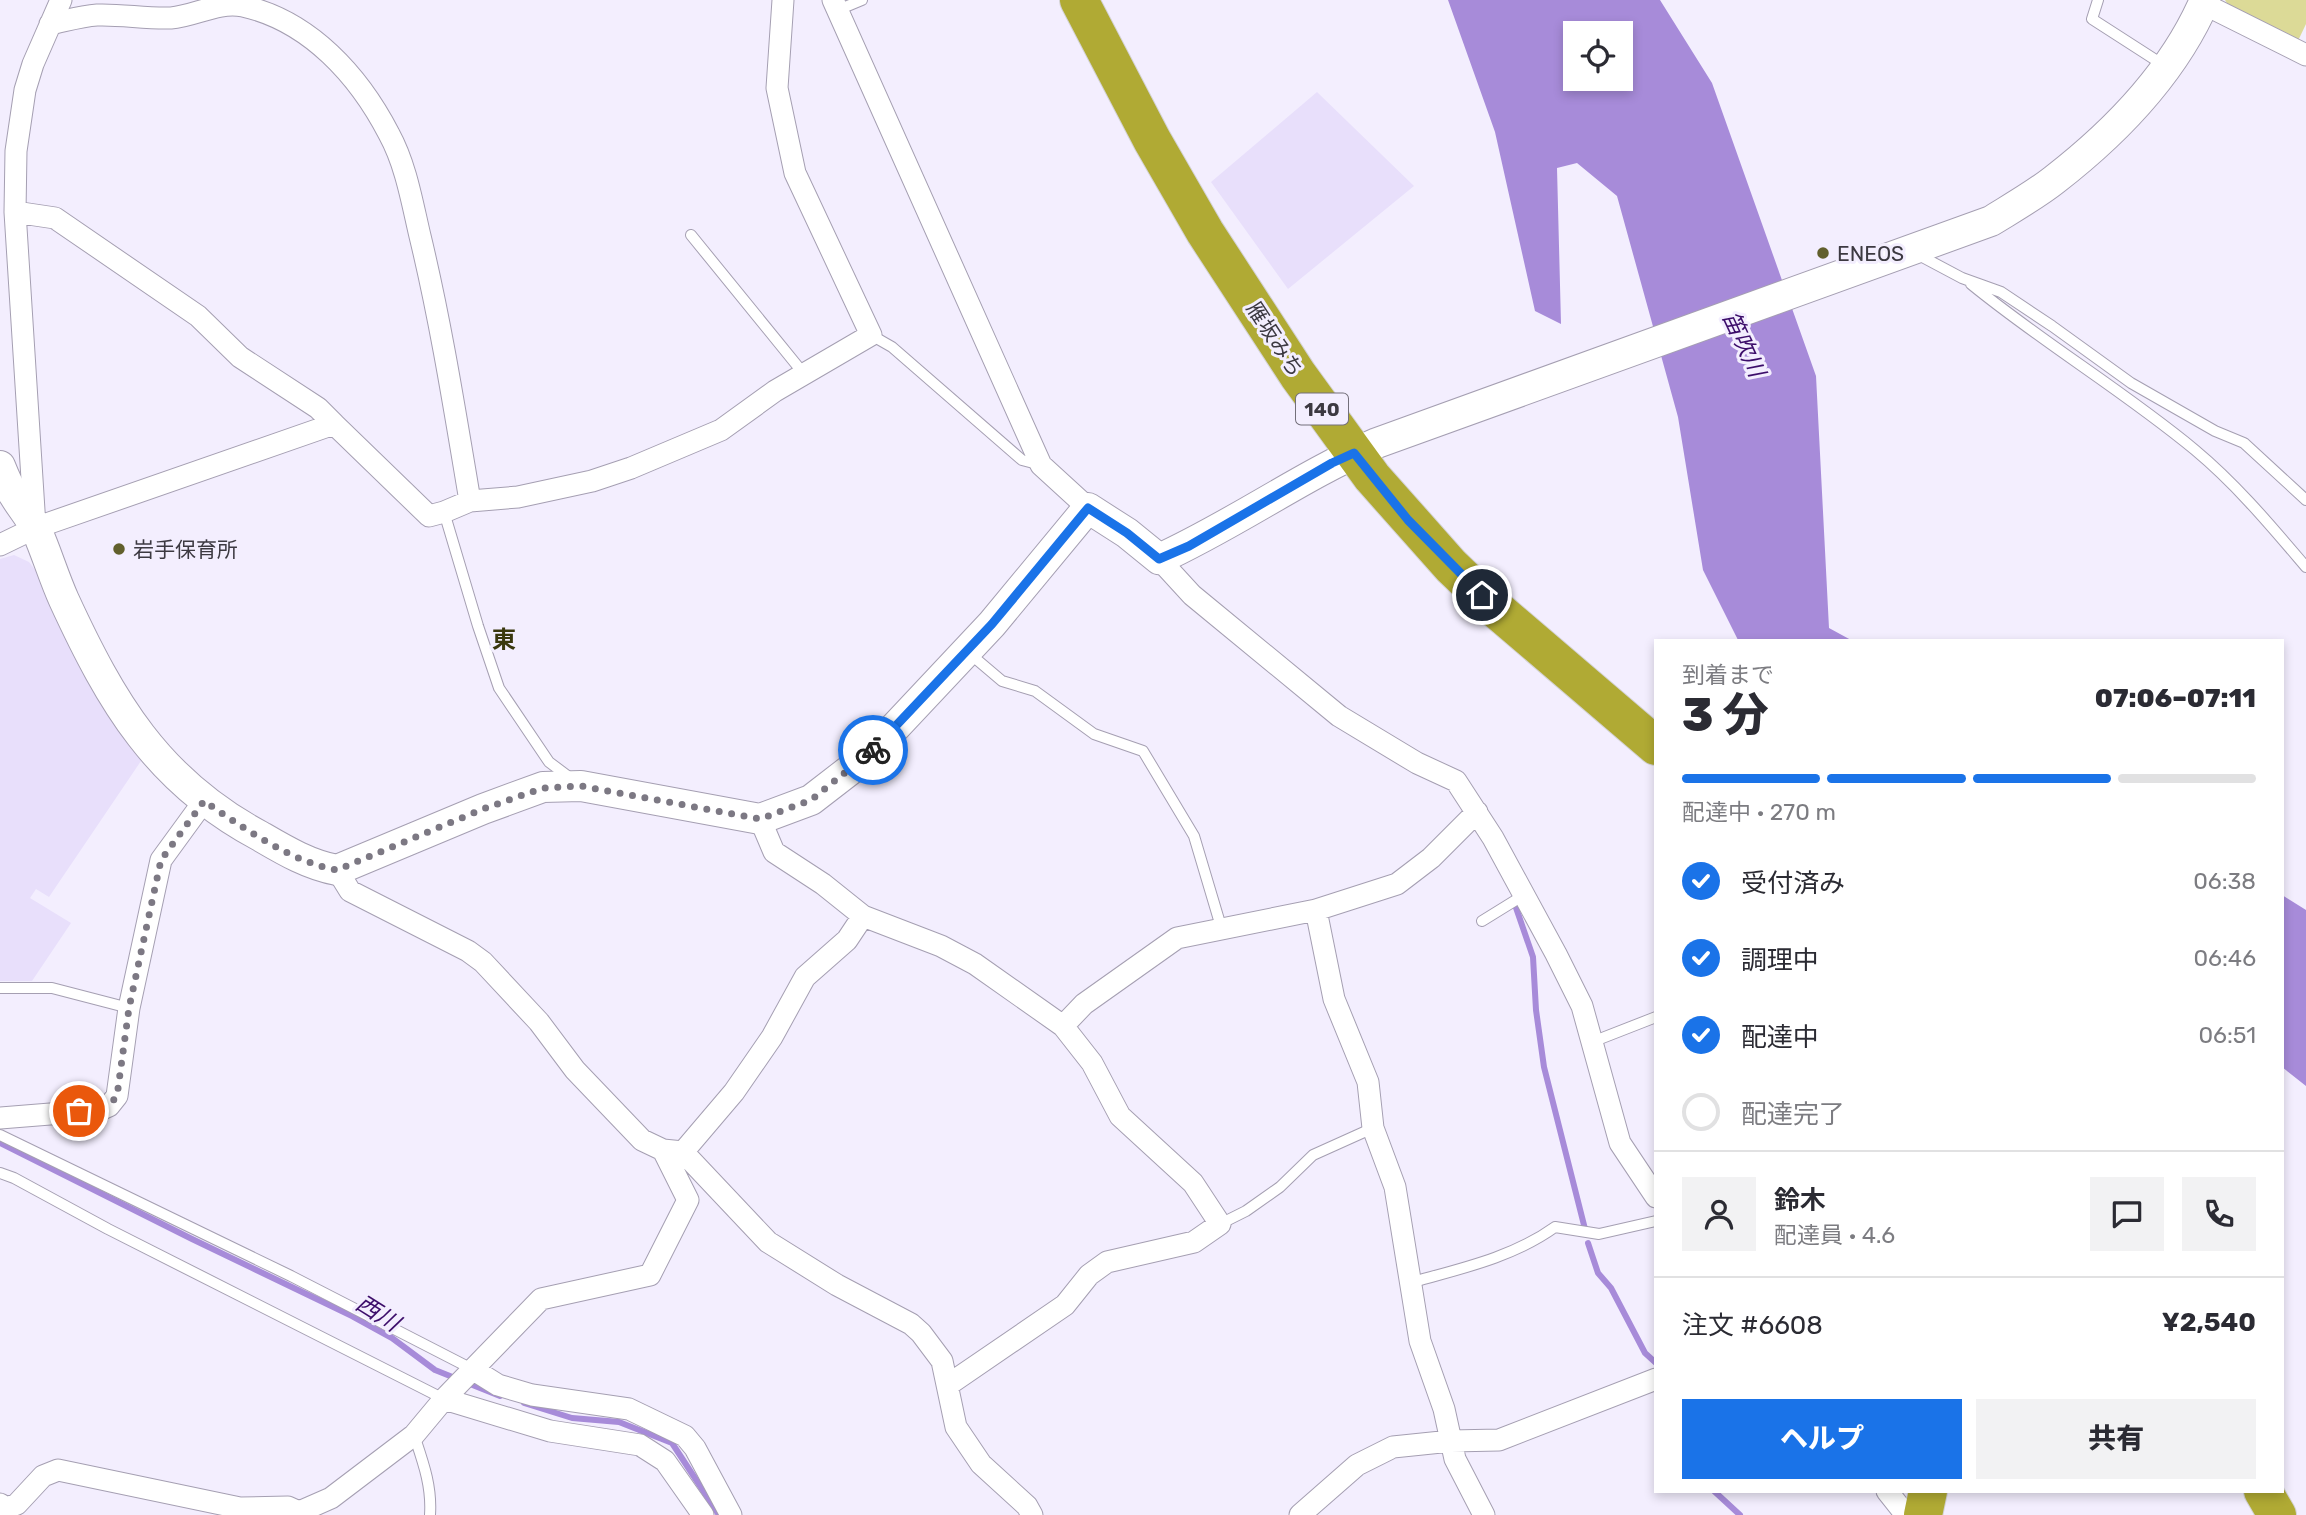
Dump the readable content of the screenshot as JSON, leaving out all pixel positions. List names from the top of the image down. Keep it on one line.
{"streets":{"highway":["雁坂みち","140"]},"districts":["東"],"water":["笛吹川","西川"],"places":["ENEOS","岩手保育所"],"page":{"heading":["3 分","到着まで","07:06–07:11"],"panel":["鈴木","配達員 · 4.6","注文 #6608","¥2,540"],"bar":"配達中 · 270 m","list":[["受付済み","06:38"],["調理中","06:46"],["配達中","06:51"],"配達完了"],"buttons":["ヘルプ","共有"]}}
